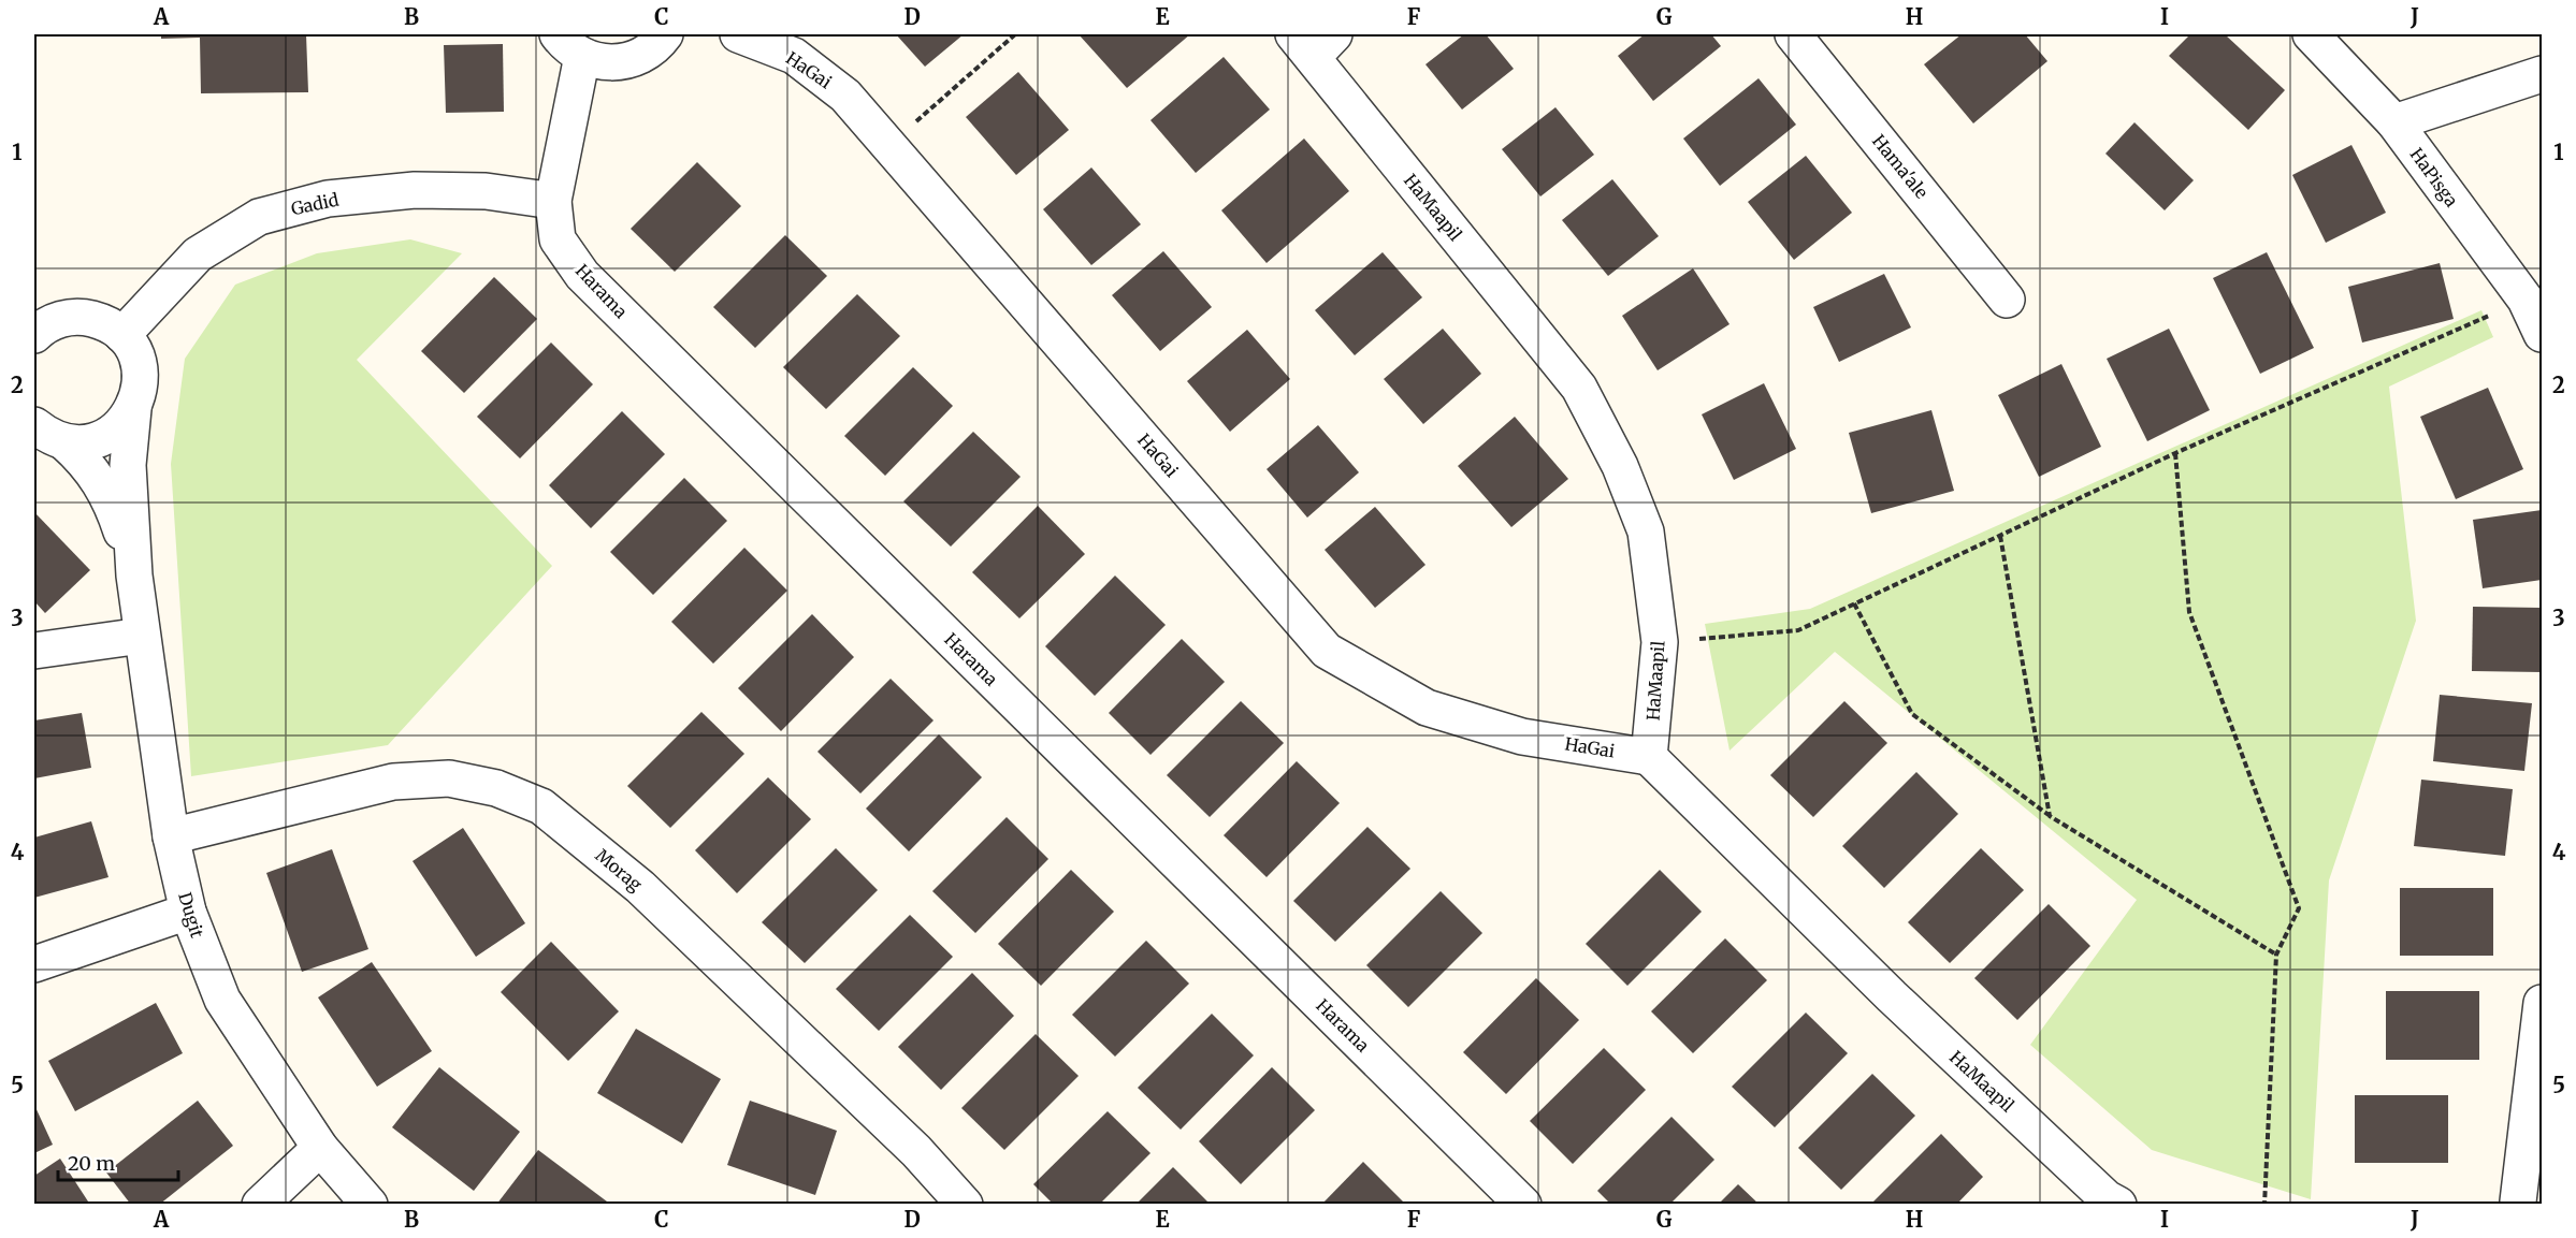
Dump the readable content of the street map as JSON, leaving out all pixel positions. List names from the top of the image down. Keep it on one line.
{"streets":{"street":["HaGai","Hama'ale","HaPisga","Gadid","HaMaapil","Harama","Morag","Dugit"]},"crossings":[["HaGai","HaMaapil"],["Gadid","Harama"],["Gadid","Dugit"],["Morag","Dugit"]],"scale_bar":"20 m","grid":{"columns":["A","B","C","D","E","F","G","H","I","J"],"rows":["1","2","3","4","5"]}}
